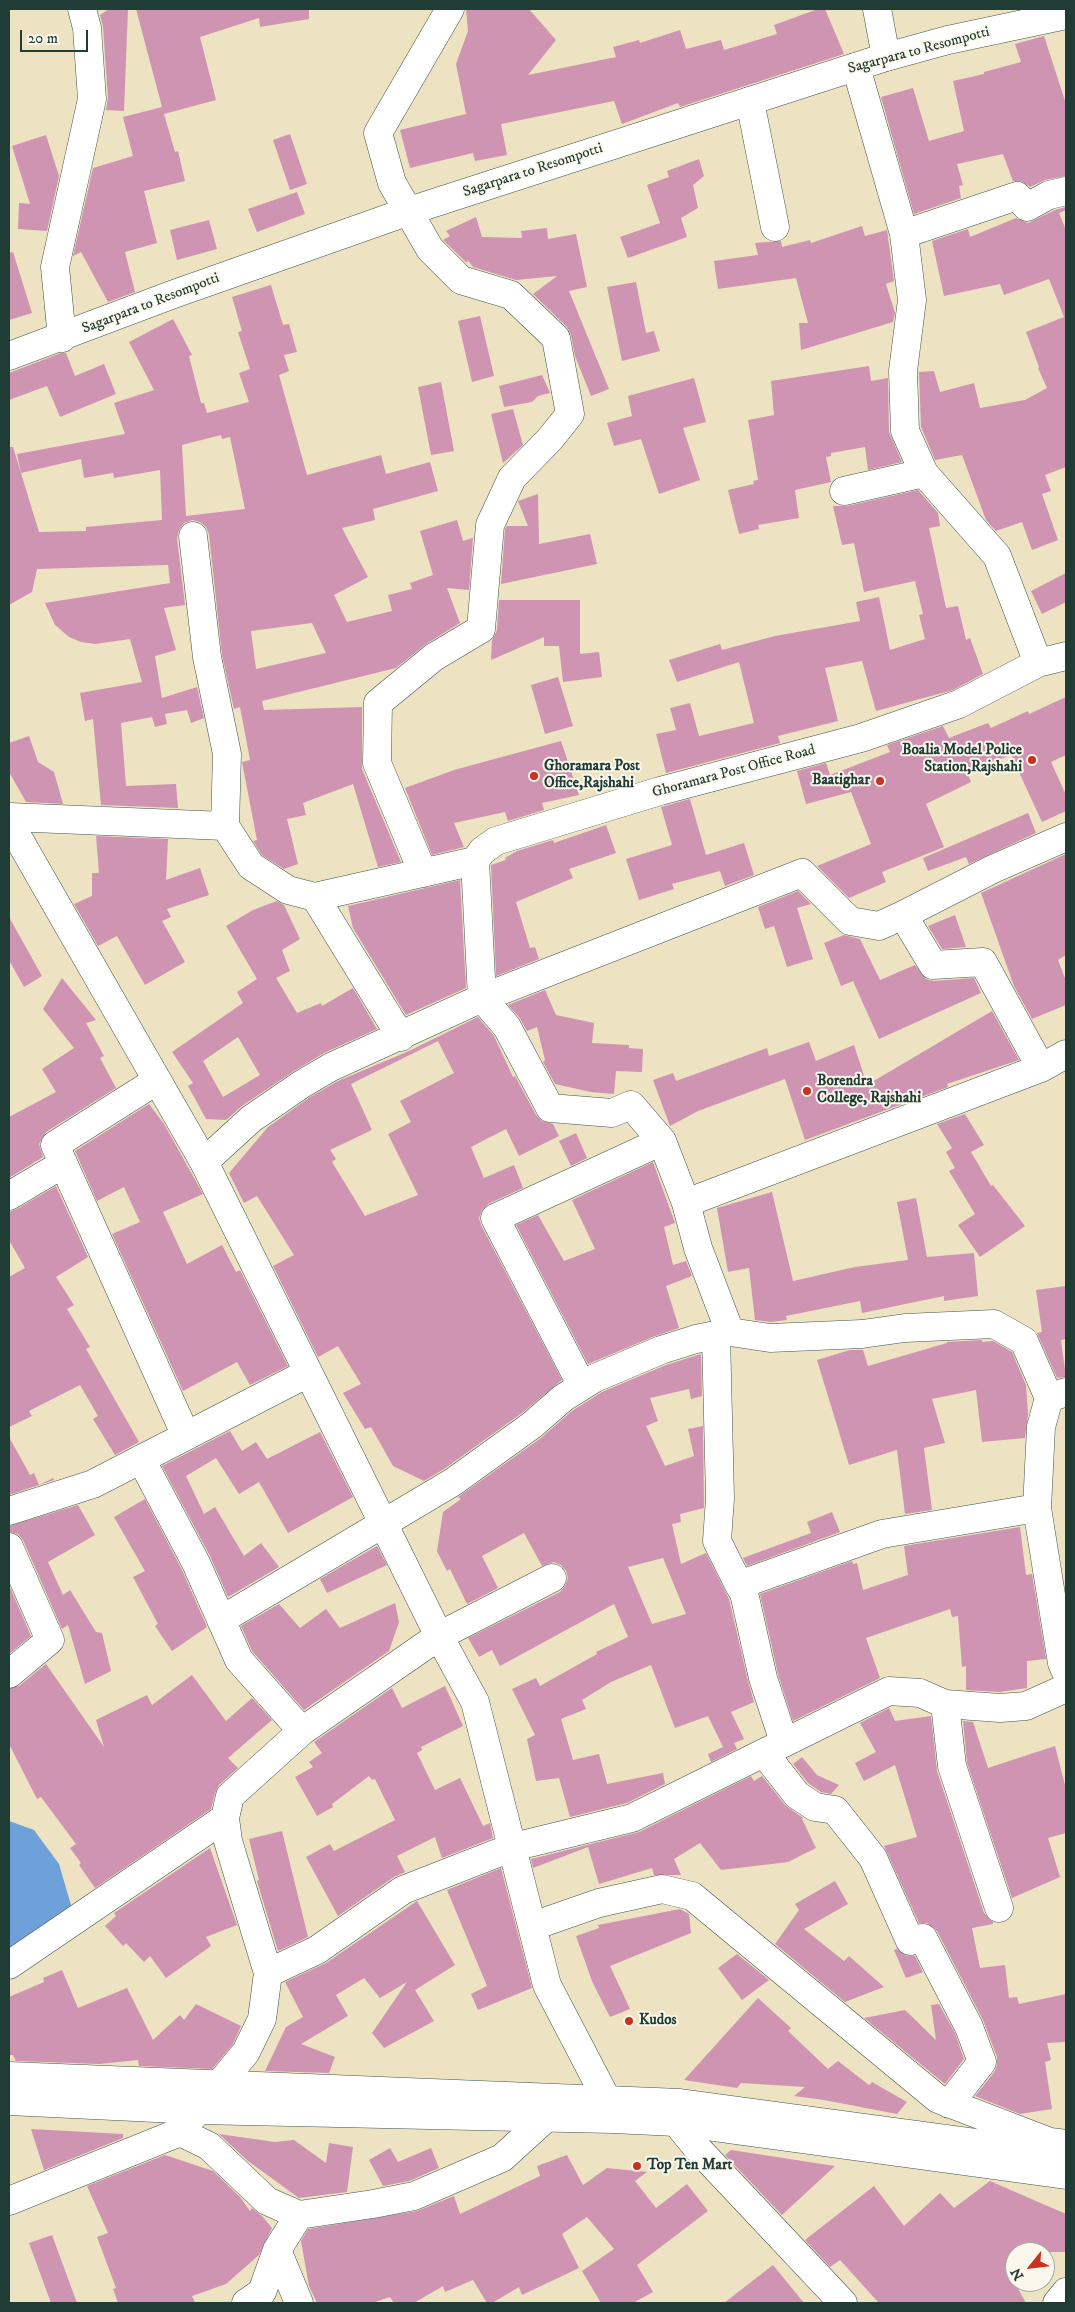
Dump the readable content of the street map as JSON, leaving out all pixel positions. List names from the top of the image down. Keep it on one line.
{"streets":{"street":["Sagarpara to Resompotti","Ghoramara Post Office Road"]},"places":["Boalia Model Police Station,Rajshahi","Ghoramara Post Office,Rajshahi","Baatighar","Borendra College, Rajshahi","Kudos","Top Ten Mart"],"scale_bar":"20 m","north":"bottom left"}
